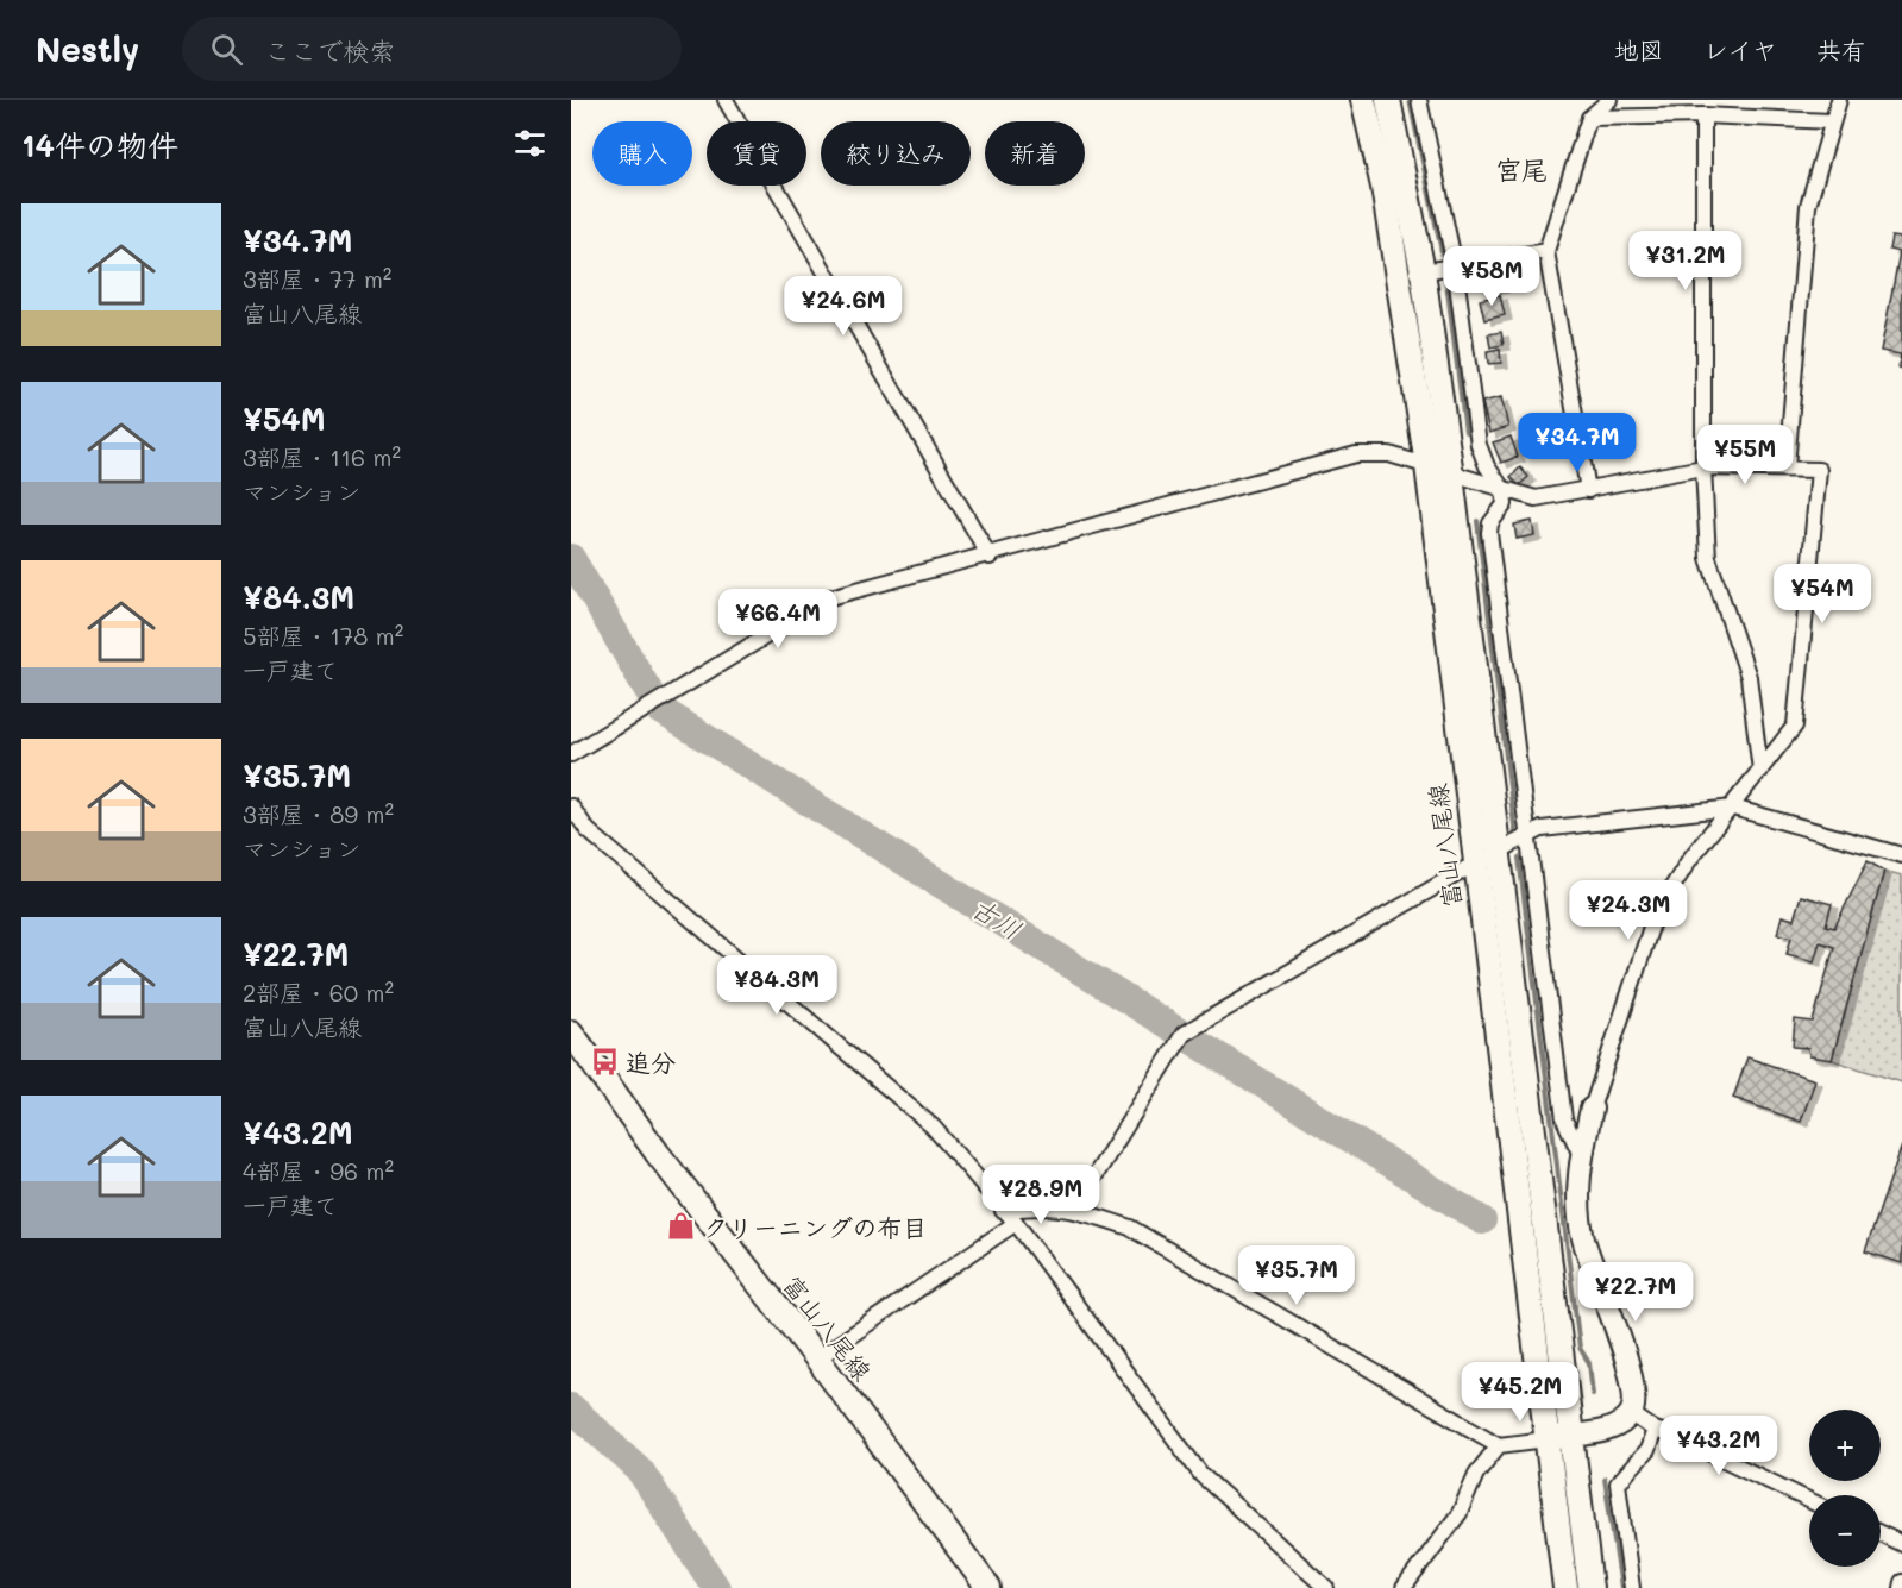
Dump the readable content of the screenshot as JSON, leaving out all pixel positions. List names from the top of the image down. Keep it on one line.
{"streets":{"main road":["富山八尾線"]},"districts":["宮尾"],"water":["古川"],"places":{"bus stop":["追分"],"shop":["クリーニングの布目"]},"page":{"header":"Nestly","search":"ここで検索","nav":["地図","レイヤ","共有"],"heading":"14件の物件","chip":["購入","賃貸","絞り込み","新着"],"list":[{"name":"¥34.7M","note":"3部屋 · 77 m² · 富山八尾線"},{"name":"¥54M","note":"3部屋 · 116 m² · マンション"},{"name":"¥84.3M","note":"5部屋 · 178 m² · 一戸建て"},{"name":"¥35.7M","note":"3部屋 · 89 m² · マンション"},{"name":"¥22.7M","note":"2部屋 · 60 m² · 富山八尾線"},{"name":"¥43.2M","note":"4部屋 · 96 m² · 一戸建て"}],"price":["¥31.2M","¥58M","¥24.6M","¥34.7M","¥55M","¥54M","¥66.4M","¥24.3M","¥84.3M","¥28.9M","¥35.7M","¥22.7M","¥45.2M","¥43.2M"],"map_buttons":["+","−"]}}
